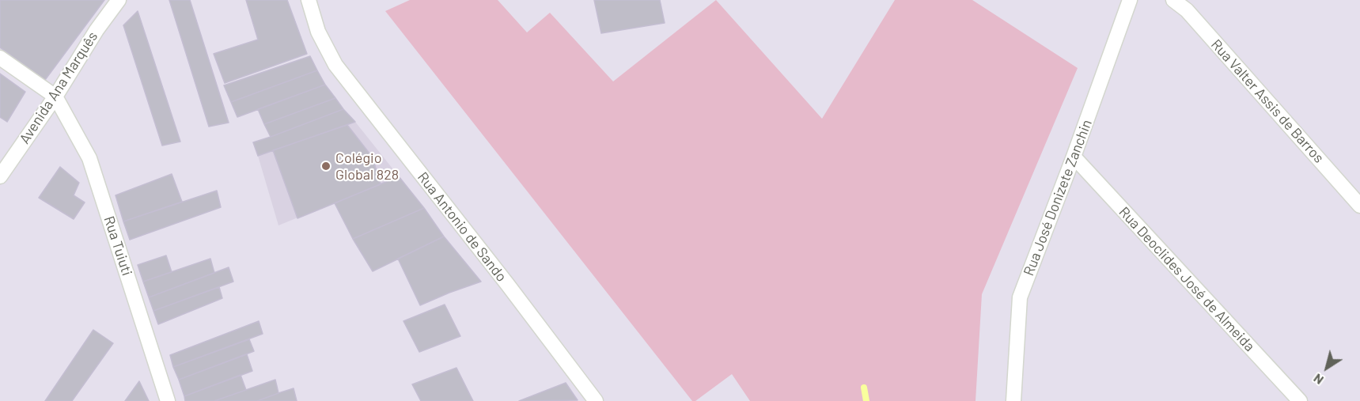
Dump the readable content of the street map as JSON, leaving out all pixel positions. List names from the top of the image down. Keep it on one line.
{"streets":{"street":["Avenida Ana Marquês","Rua Valter Assis de Barros","Rua José Donizete Zanchin","Rua Antonio de Sando","Rua Tuiuti","Rua Deoclides José de Almeida"]},"crossings":[["Avenida Ana Marquês","Rua Tuiuti"],["Rua José Donizete Zanchin","Rua Deoclides José de Almeida"]],"places":["Colégio Global 828"],"north":"bottom left"}
